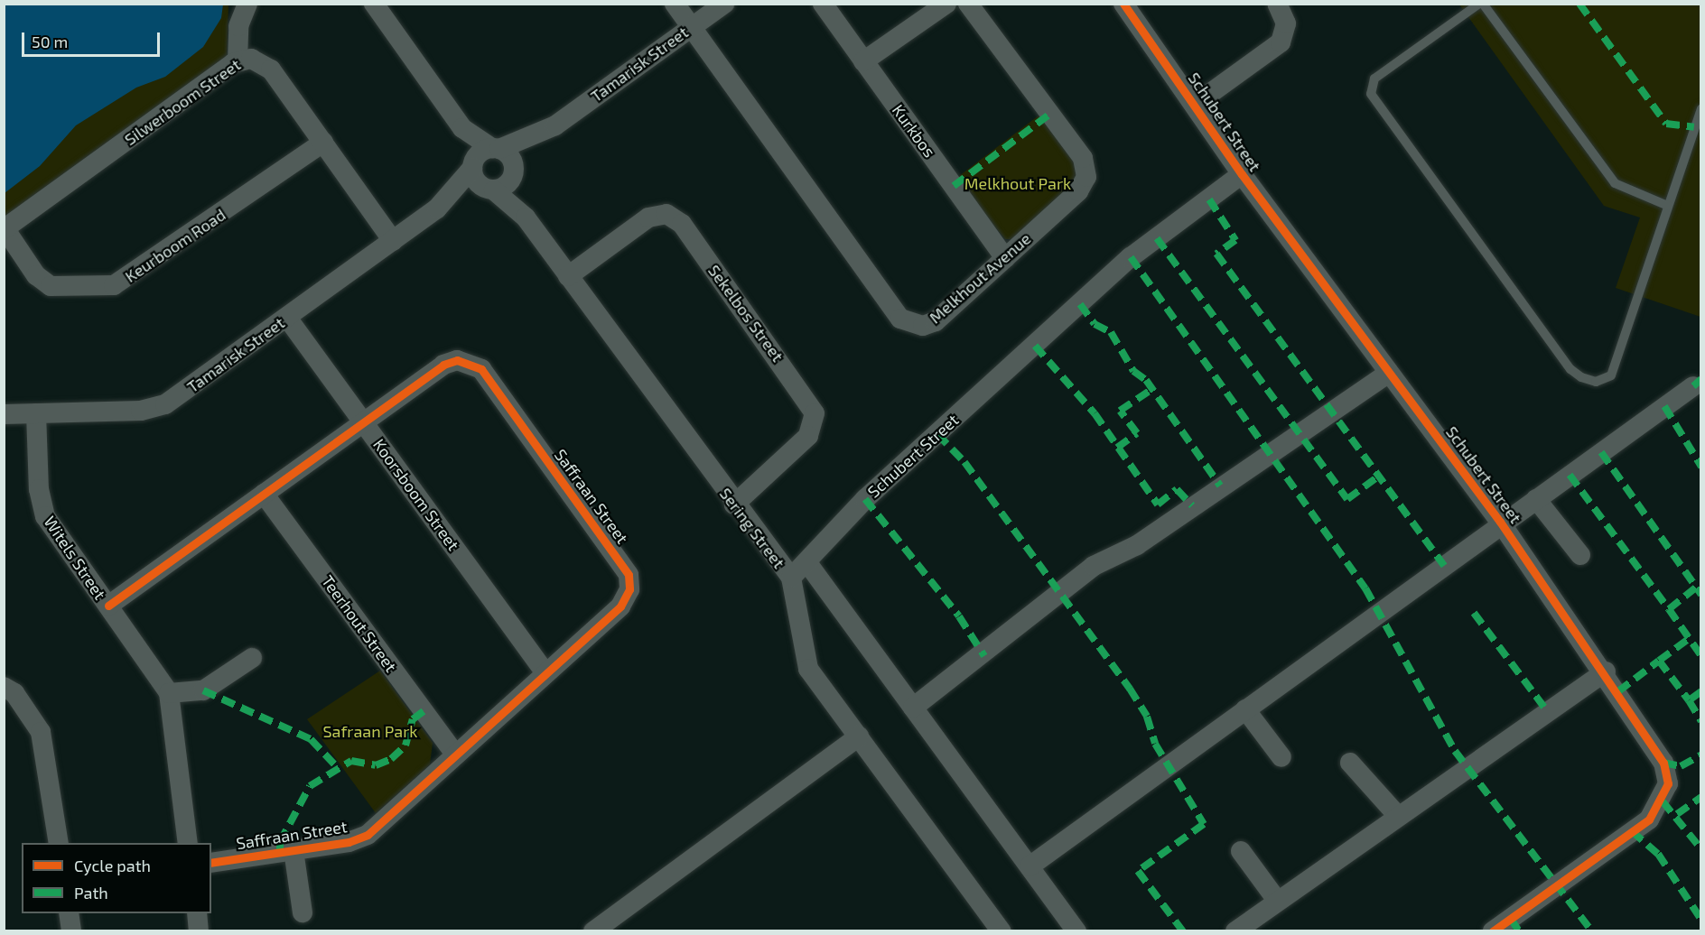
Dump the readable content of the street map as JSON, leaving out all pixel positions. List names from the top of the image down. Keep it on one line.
{"streets":{"street":["Tamarisk Street","Silwerboom Street","Schubert Street","Kurkbos","Keurboom Road","Melkhout Avenue","Sekelbos Street","Koorsboom Street","Saffraan Street","Sering Street","Witels Street","Teerhout Street"]},"crossings":[["Tamarisk Street","Silwerboom Street"],["Tamarisk Street","Melkhout Avenue"],["Tamarisk Street","Koorsboom Street"],["Tamarisk Street","Sering Street"],["Tamarisk Street","Witels Street"],["Silwerboom Street","Keurboom Road"],["Schubert Street","Sering Street"],["Kurkbos","Melkhout Avenue"],["Sekelbos Street","Sering Street"],["Koorsboom Street","Saffraan Street"],["Saffraan Street","Witels Street"],["Saffraan Street","Teerhout Street"]],"parks":["Melkhout Park","Safraan Park"],"legend":["Cycle path","Path"],"scale_bar":"50 m"}
